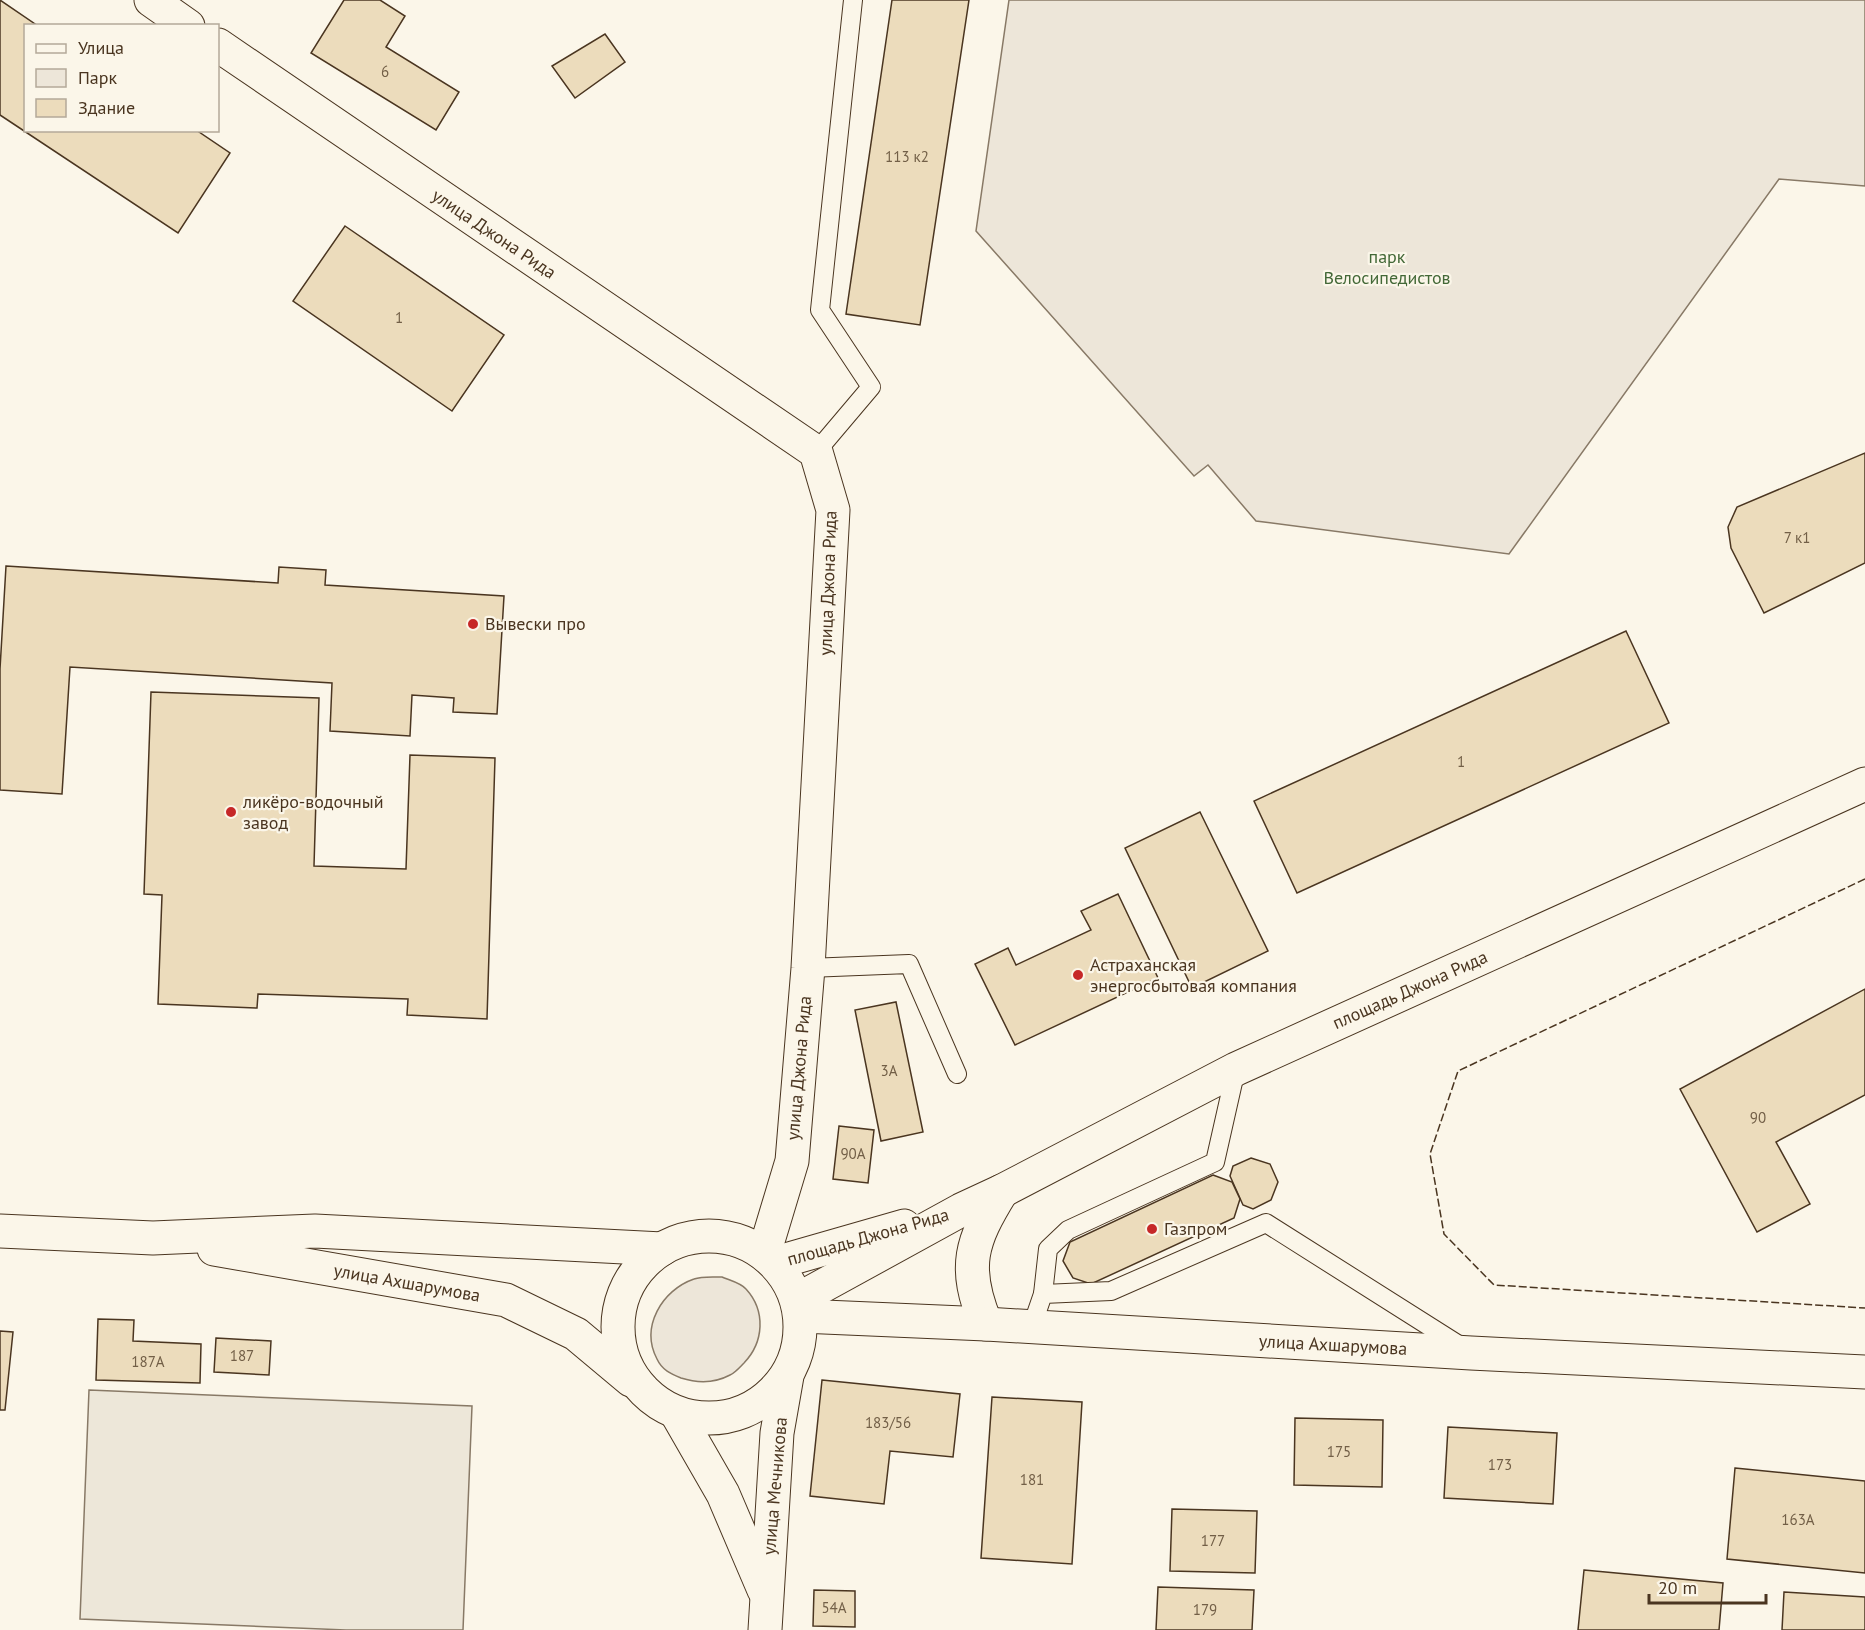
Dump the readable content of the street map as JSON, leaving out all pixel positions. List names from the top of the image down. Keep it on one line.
{"streets":{"street":["улица Джона Рида","площадь Джона Рида","улица Ахшарумова","улица Мечникова"]},"crossings":[["улица Джона Рида","площадь Джона Рида"],["улица Джона Рида","улица Ахшарумова"],["улица Джона Рида","улица Мечникова"],["площадь Джона Рида","улица Ахшарумова"],["площадь Джона Рида","улица Мечникова"],["улица Ахшарумова","улица Мечникова"]],"parks":["парк Велосипедистов"],"places":["Вывески про","ликёро-водочный завод","Астраханская энергосбытовая компания","Газпром"],"house_numbers":["6","113 к2","1","7 к1","1","3А","90","90А","187","187А","183/56","175","173","181","163А","177","54А","179"],"legend":["Улица","Парк","Здание"],"scale_bar":"20 m"}
